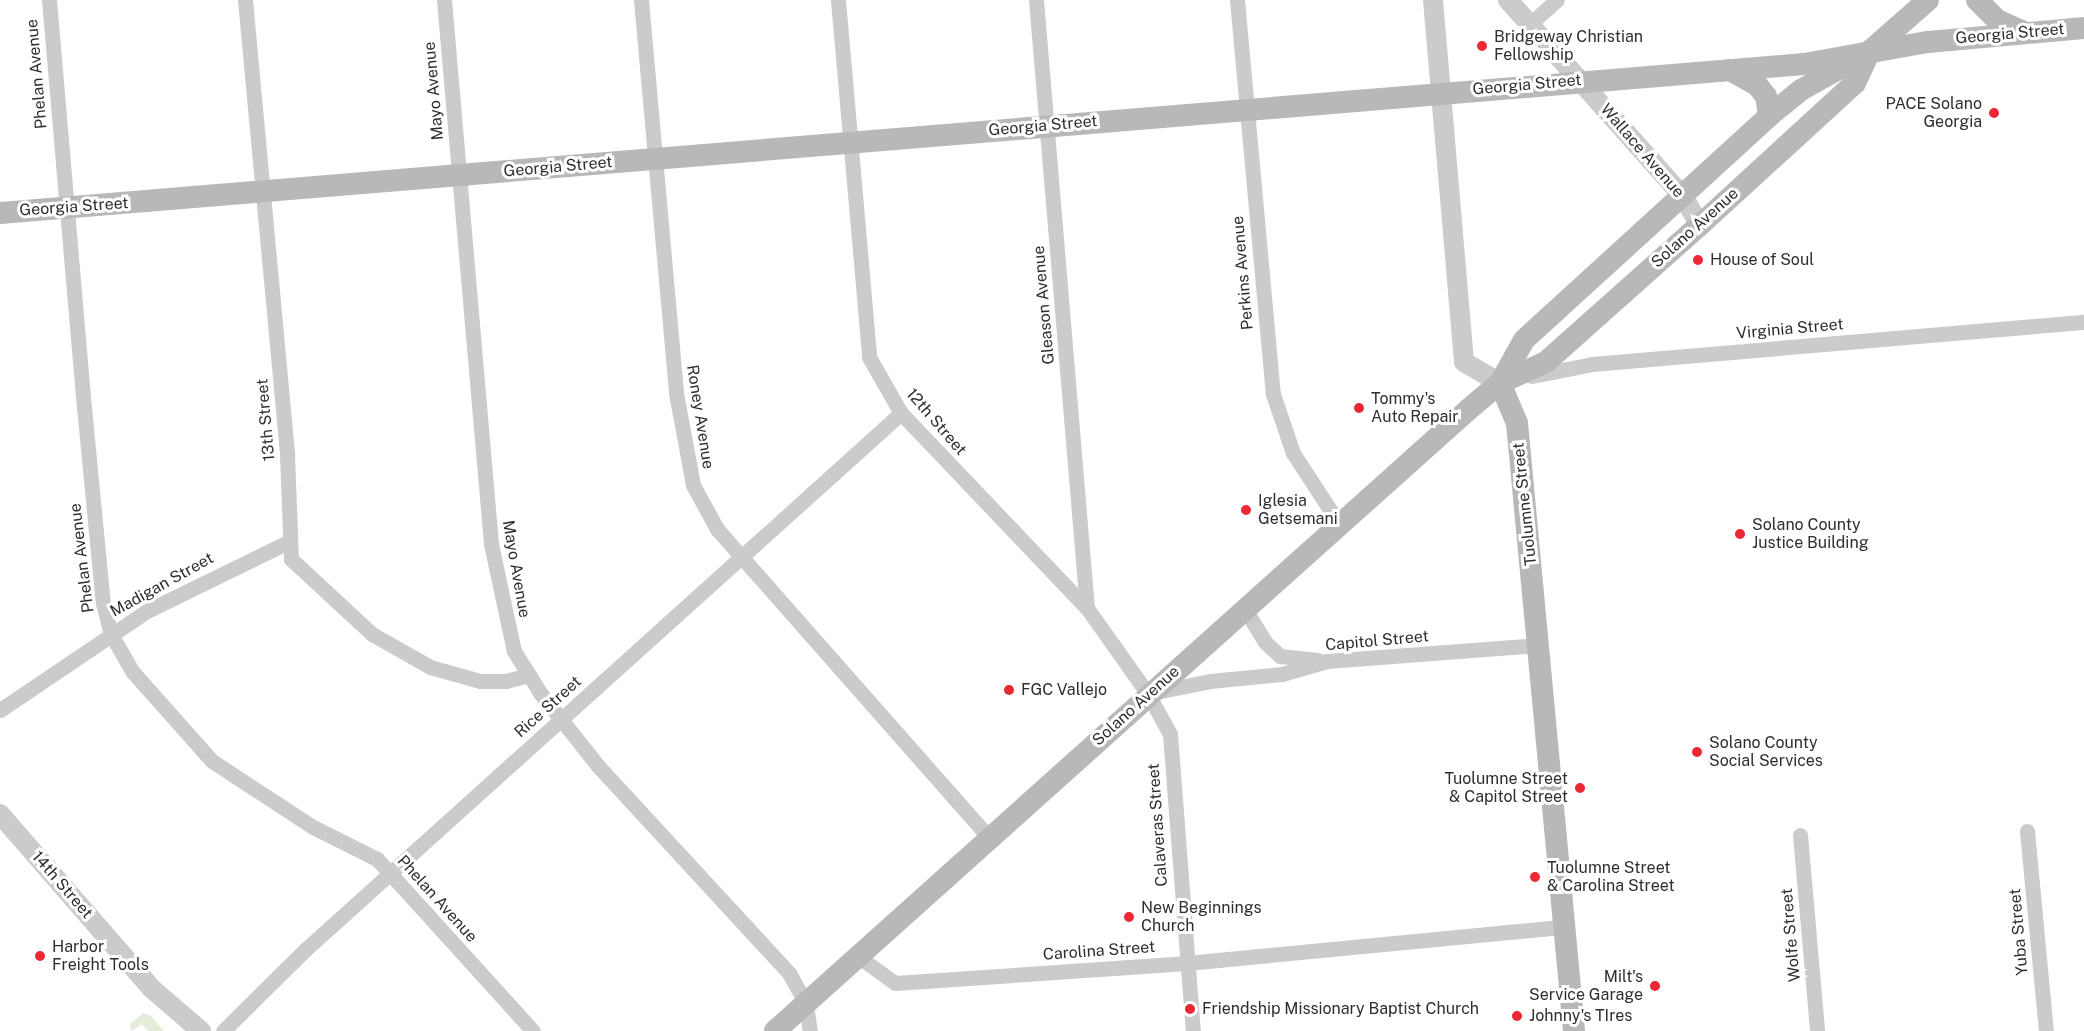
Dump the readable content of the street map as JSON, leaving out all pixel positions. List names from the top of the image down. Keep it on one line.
{"streets":{"main road":["Georgia Street","Solano Avenue","Tuolumne Street"],"street":["Phelan Avenue","Mayo Avenue","Wallace Avenue","Perkins Avenue","Gleason Avenue","Virginia Street","Roney Avenue","13th Street","12th Street","Madigan Street","Capitol Street","Rice Street","Calaveras Street","14th Street","Yuba Street","Wolfe Street","Carolina Street"]},"crossings":[["Georgia Street","Phelan Avenue"],["Georgia Street","Mayo Avenue"],["Georgia Street","Wallace Avenue"],["Georgia Street","Solano Avenue"],["Georgia Street","Perkins Avenue"],["Georgia Street","Gleason Avenue"],["Georgia Street","Roney Avenue"],["Georgia Street","13th Street"],["Georgia Street","12th Street"],["Phelan Avenue","Madigan Street"],["Phelan Avenue","Rice Street"],["Mayo Avenue","Solano Avenue"],["Mayo Avenue","13th Street"],["Mayo Avenue","Rice Street"],["Wallace Avenue","Solano Avenue"],["Solano Avenue","Perkins Avenue"],["Solano Avenue","Virginia Street"],["Solano Avenue","Roney Avenue"],["Solano Avenue","12th Street"],["Solano Avenue","Tuolumne Street"],["Solano Avenue","Capitol Street"],["Solano Avenue","Calaveras Street"],["Solano Avenue","Carolina Street"],["Gleason Avenue","12th Street"],["Virginia Street","Tuolumne Street"],["Roney Avenue","Rice Street"],["13th Street","Madigan Street"],["12th Street","Capitol Street"],["12th Street","Rice Street"],["12th Street","Calaveras Street"],["Tuolumne Street","Capitol Street"],["Tuolumne Street","Carolina Street"],["Capitol Street","Calaveras Street"],["Calaveras Street","Carolina Street"]],"places":["Bridgeway Christian Fellowship","PACE Solano Georgia","House of Soul","Tommy's Auto Repair","Iglesia Getsemani","Solano County Justice Building","FGC Vallejo","Solano County Social Services","Tuolumne Street & Capitol Street","Tuolumne Street & Carolina Street","New Beginnings Church","Harbor Freight Tools","Milt's Service Garage","Friendship Missionary Baptist Church","Johnny's TIres"]}
